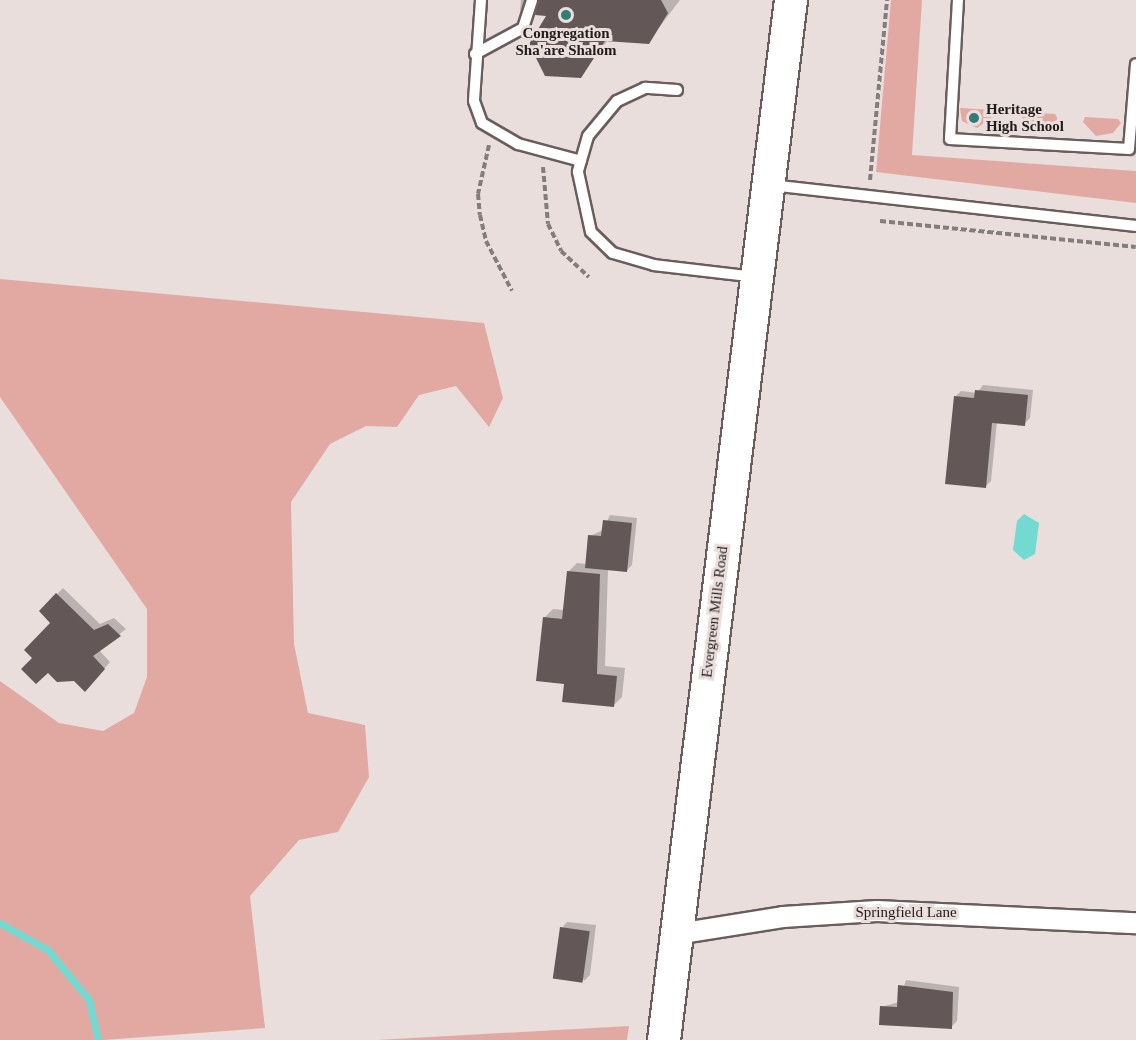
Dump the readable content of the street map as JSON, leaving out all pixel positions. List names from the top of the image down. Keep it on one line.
{"streets":{"main road":["Evergreen Mills Road"],"street":["Springfield Lane"]},"crossings":[["Evergreen Mills Road","Springfield Lane"]],"places":["Congregation Sha'are Shalom","Heritage High School"]}
